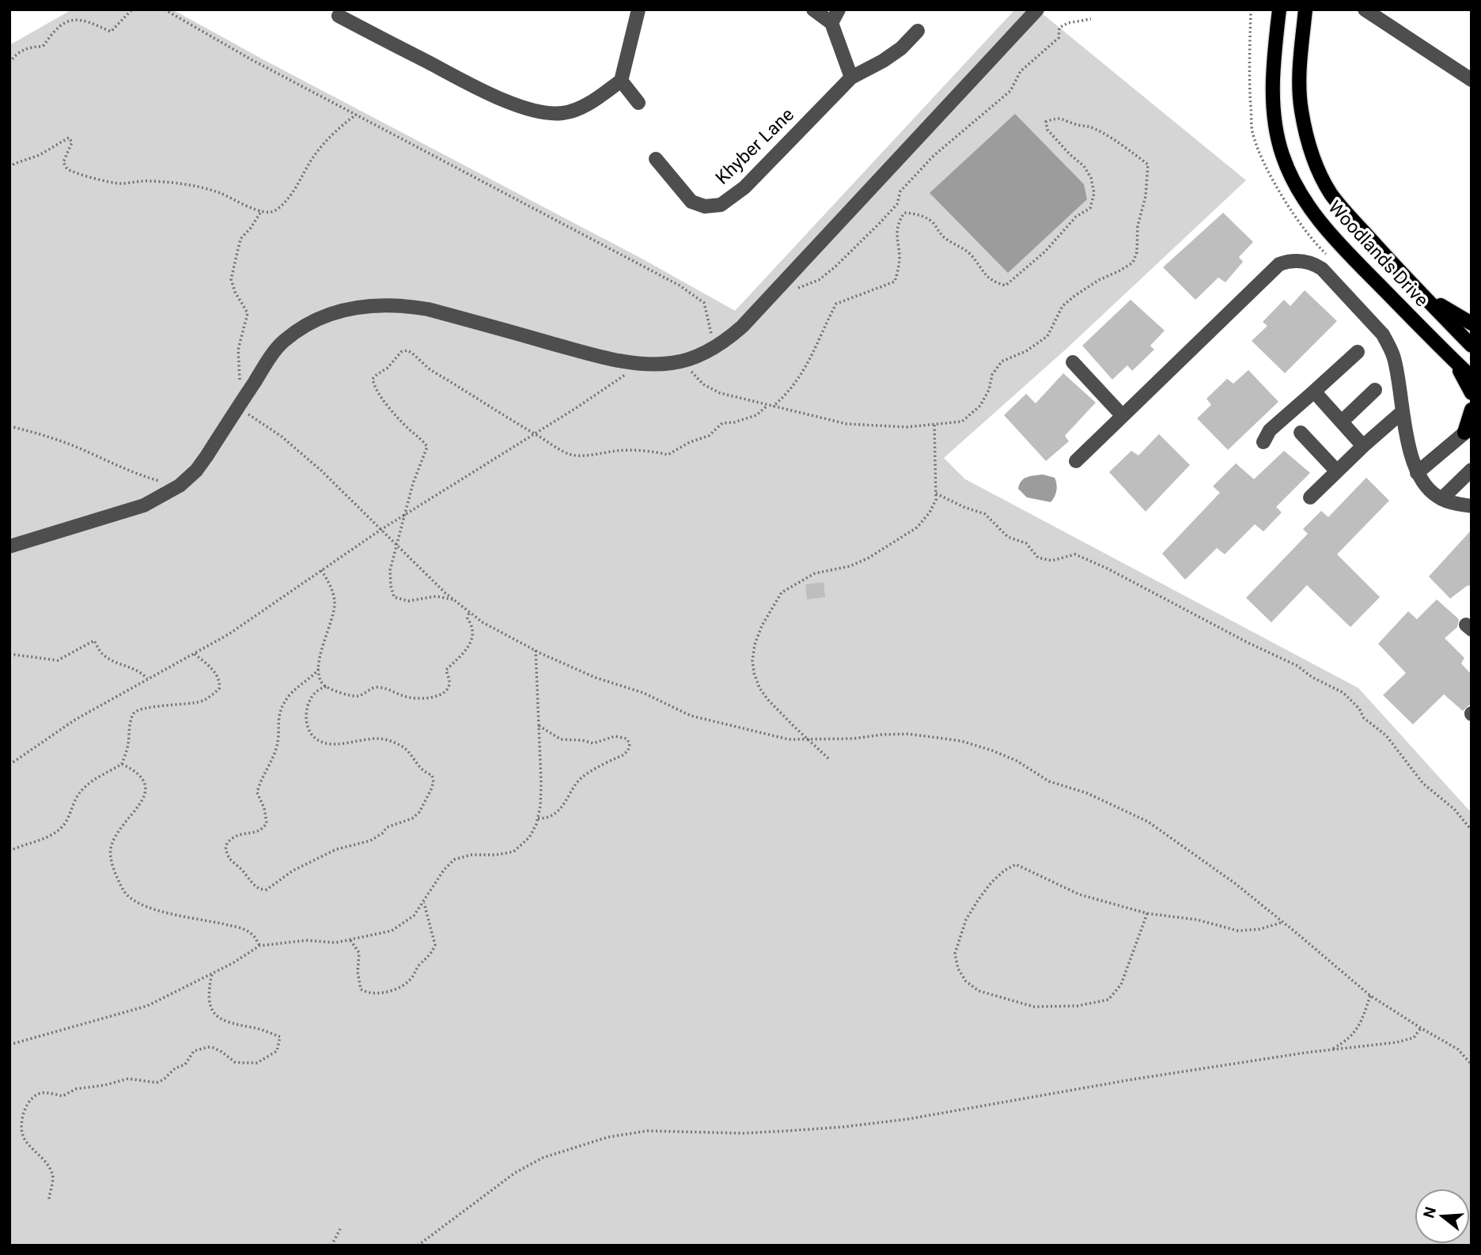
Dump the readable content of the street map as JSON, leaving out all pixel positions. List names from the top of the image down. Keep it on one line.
{"streets":{"main road":["Woodlands Drive"],"street":["Khyber Lane"]},"north":"left"}
